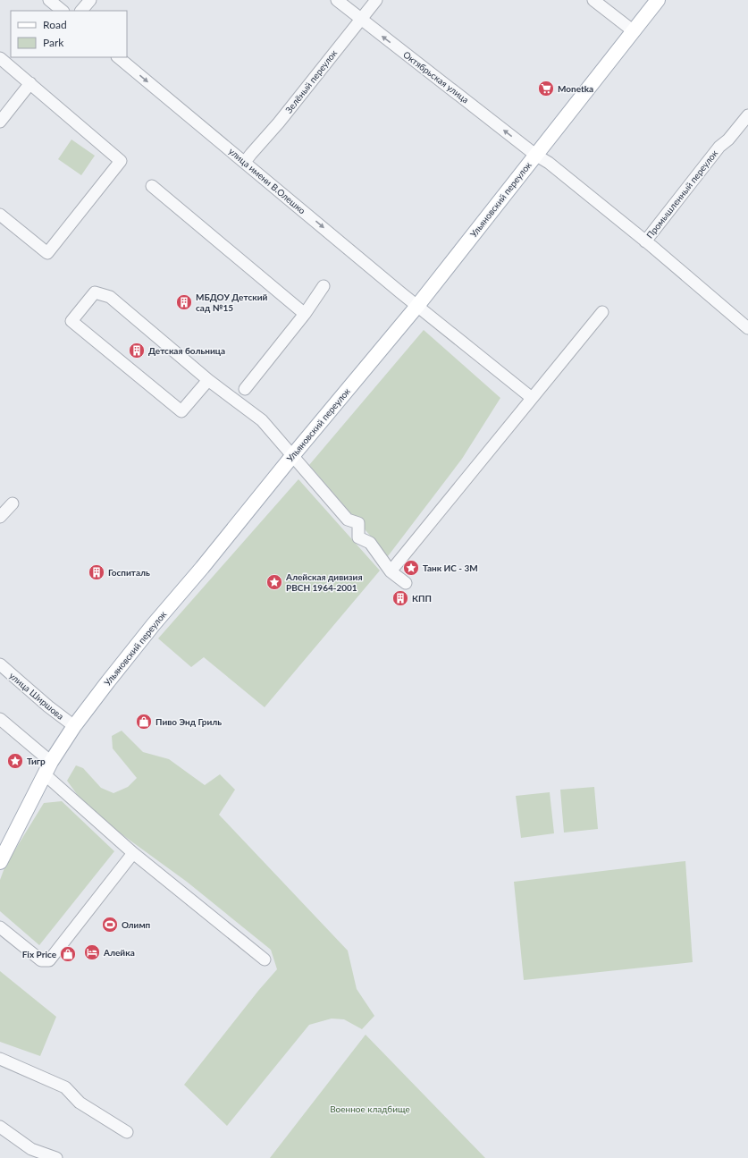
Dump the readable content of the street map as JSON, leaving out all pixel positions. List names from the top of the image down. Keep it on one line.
{"streets":{"main road":["Ульяновский переулок"],"street":["Октябрьская улица","Зелёный переулок","улица имени В.Олешко","Промышленный переулок","улица Ширшова"]},"crossings":[["Октябрьская улица","Зелёный переулок"],["Октябрьская улица","Промышленный переулок"],["Октябрьская улица","Ульяновский переулок"],["Зелёный переулок","улица имени В.Олешко"],["улица имени В.Олешко","Ульяновский переулок"],["Ульяновский переулок","улица Ширшова"]],"one_way":["Октябрьская улица"],"parks":["Военное кладбище"],"places":{"supermarket":["Monetka"],"building":["МБДОУ Детский сад №15","Детская больница","Госпиталь","КПП"],"place":["Танк ИС - 3М","Алейская дивизия РВСН 1964-2001","Тигр"],"shop":["Пиво Энд Гриль","Fix Price"],"sports":["Олимп"],"hotel":["Алейка"]},"legend":["Road","Park"]}
